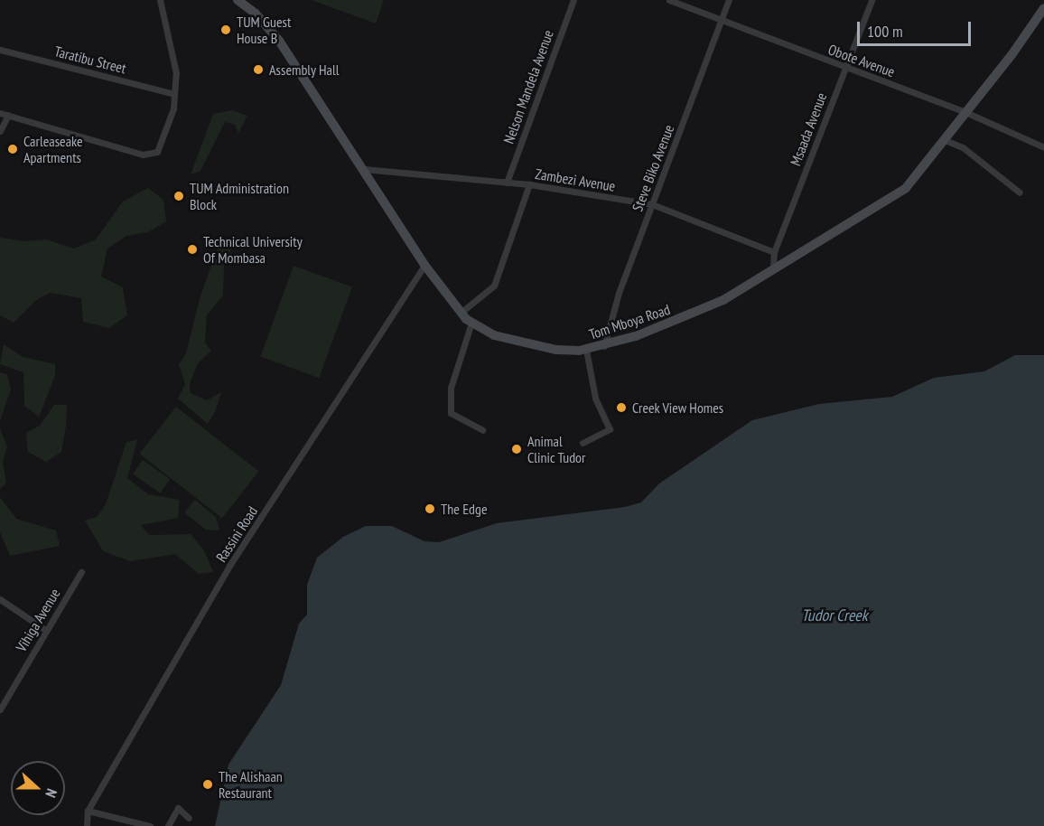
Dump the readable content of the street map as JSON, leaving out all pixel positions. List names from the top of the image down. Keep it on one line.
{"streets":{"main road":["Tom Mboya Road"],"street":["Taratibu Street","Obote Avenue","Nelson Mandela Avenue","Msaada Avenue","Steve Biko Avenue","Zambezi Avenue","Rassini Road","Vihiga Avenue"]},"crossings":[["Obote Avenue","Msaada Avenue"],["Obote Avenue","Steve Biko Avenue"],["Obote Avenue","Tom Mboya Road"],["Nelson Mandela Avenue","Zambezi Avenue"],["Msaada Avenue","Zambezi Avenue"],["Msaada Avenue","Tom Mboya Road"],["Steve Biko Avenue","Zambezi Avenue"],["Steve Biko Avenue","Tom Mboya Road"],["Zambezi Avenue","Tom Mboya Road"],["Tom Mboya Road","Rassini Road"]],"water":["Tudor Creek"],"places":["TUM Guest House B","Assembly Hall","Carleaseake Apartments","TUM Administration Block","Technical University Of Mombasa","Creek View Homes","Animal Clinic Tudor","The Edge","The Alishaan Restaurant"],"scale_bar":"100 m","north":"right"}
